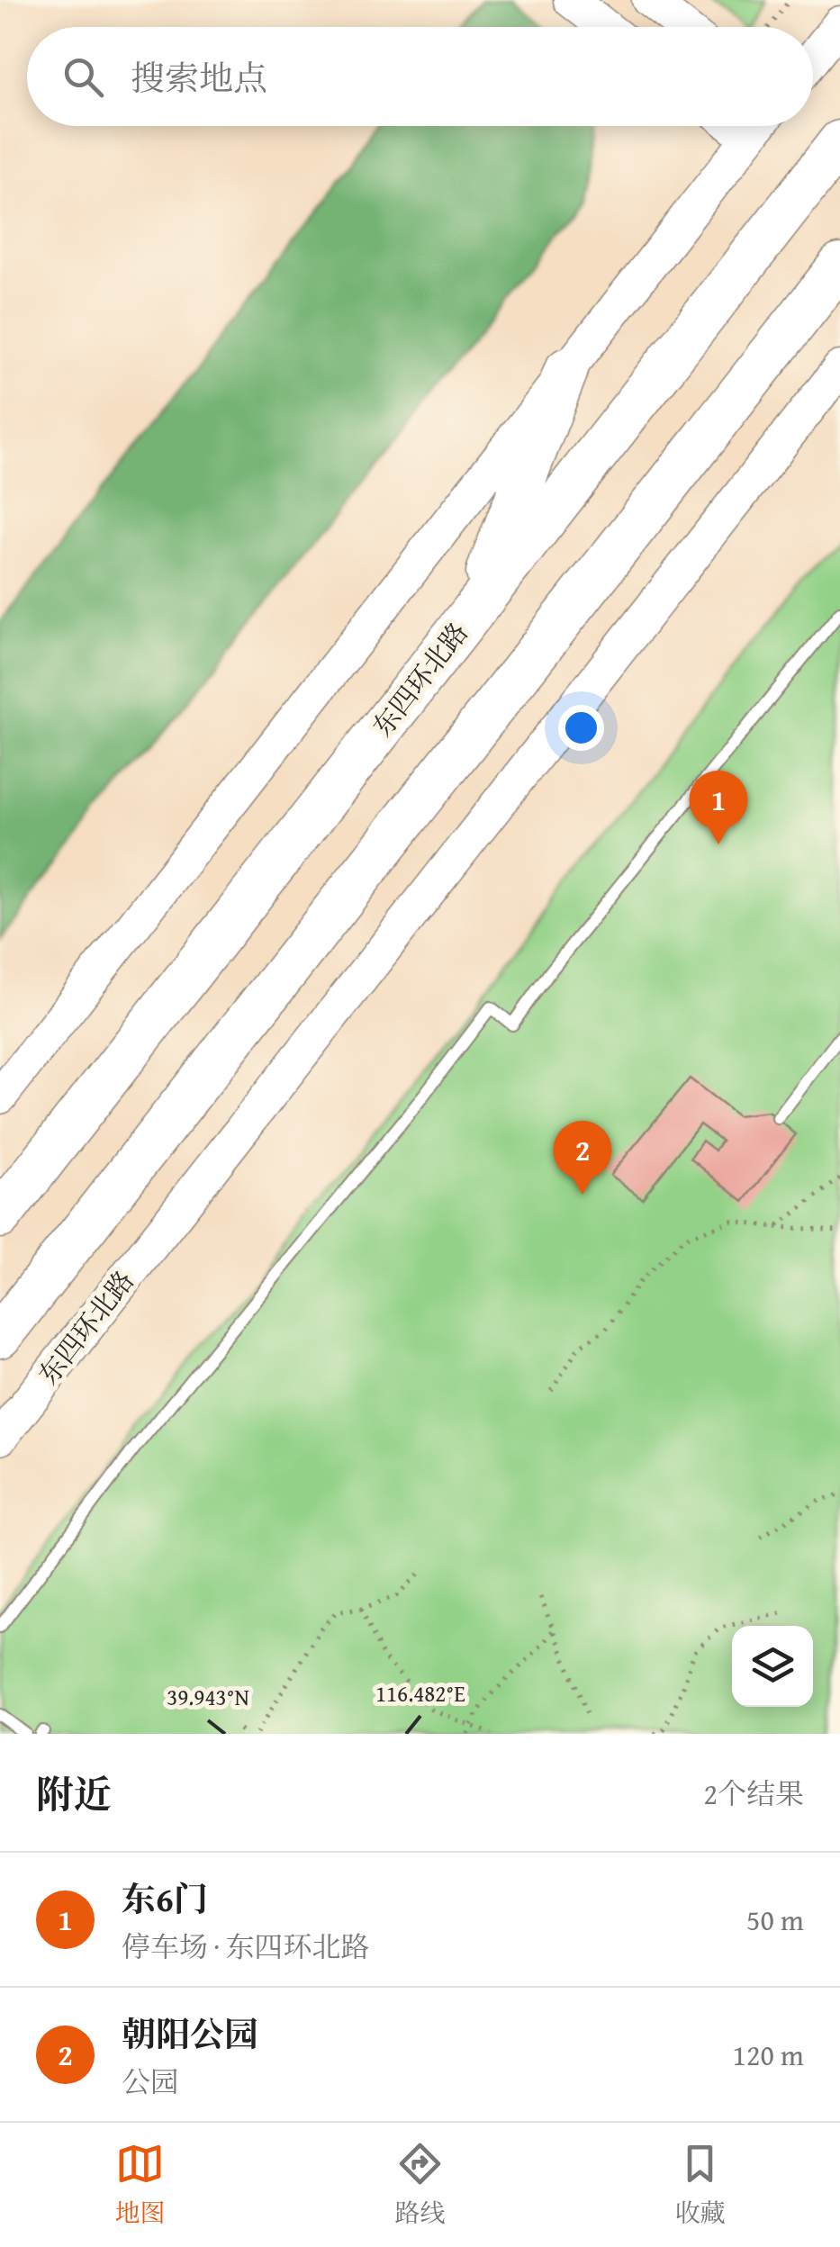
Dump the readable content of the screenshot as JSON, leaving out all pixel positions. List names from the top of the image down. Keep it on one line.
{"streets":{"highway":["东四环北路"]},"page":{"search":"搜索地点","pins":["1","2"],"heading":["附近","2个结果"],"list":[{"mark":"1","name":"东6门","note":"停车场 · 东四环北路","value":"50 m"},{"mark":"2","name":"朝阳公园","note":"公园","value":"120 m"}],"nav":["地图","路线","收藏"]},"coordinates":["116.482°E","39.943°N"]}
